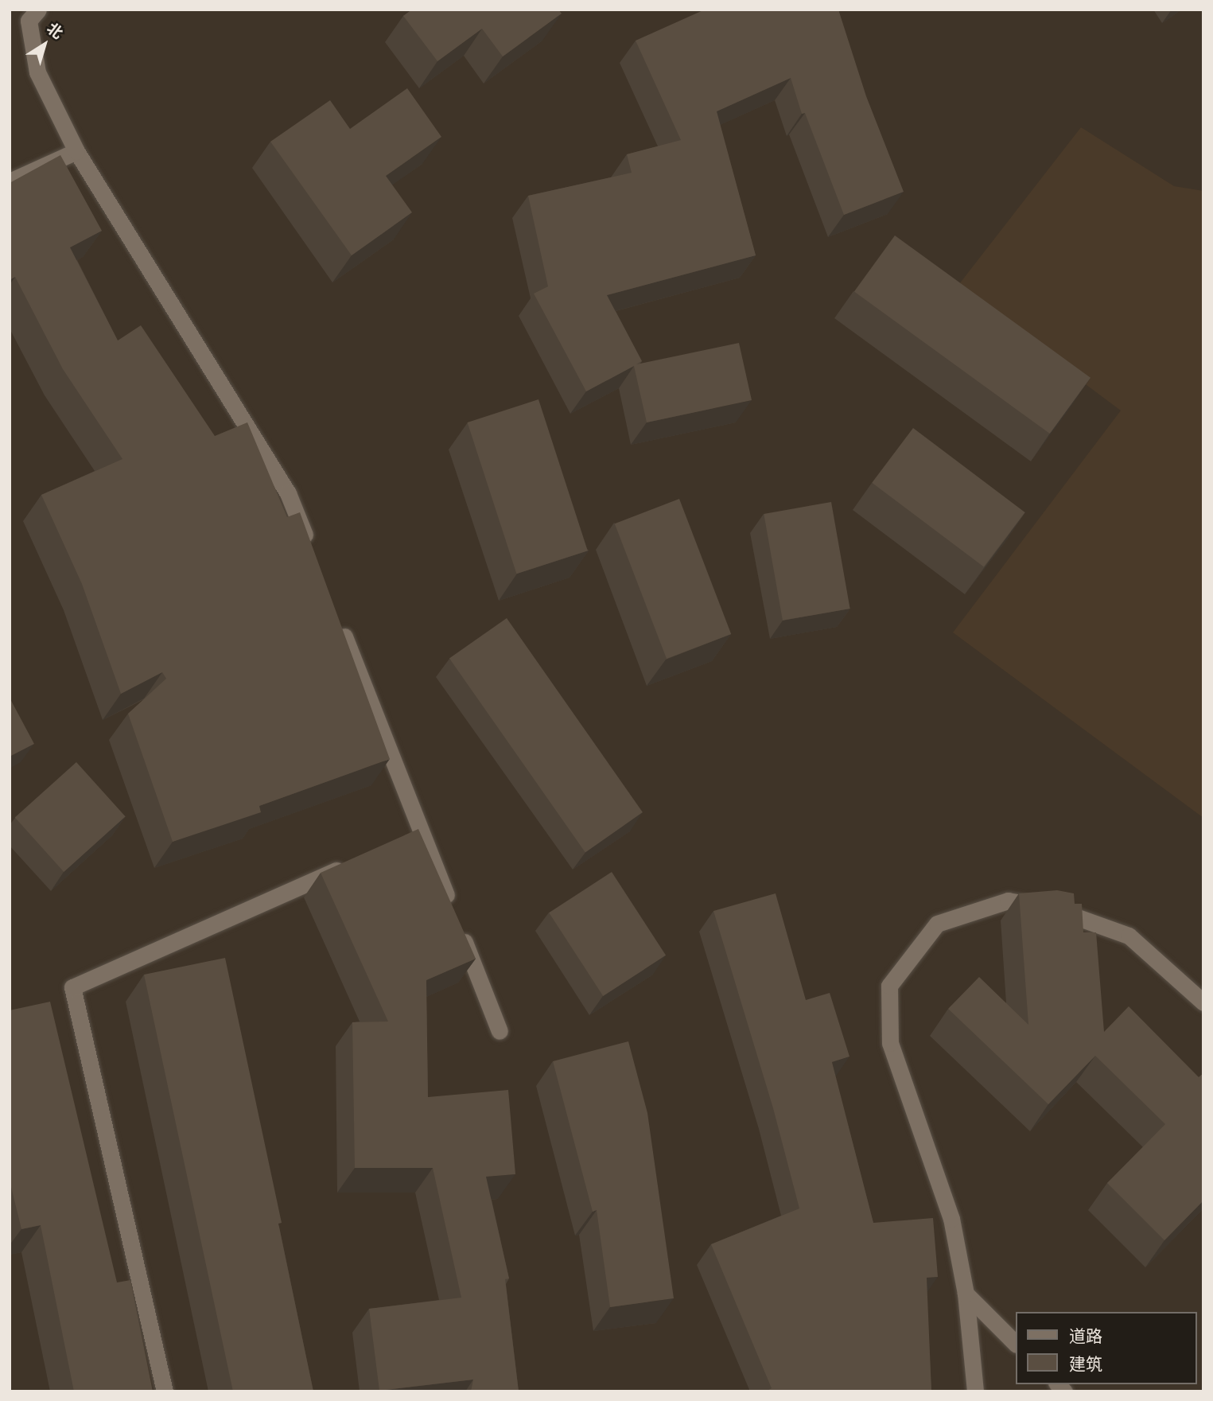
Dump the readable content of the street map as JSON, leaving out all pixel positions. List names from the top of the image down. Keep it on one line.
{"legend":["道路","建筑"],"north":"top right"}
